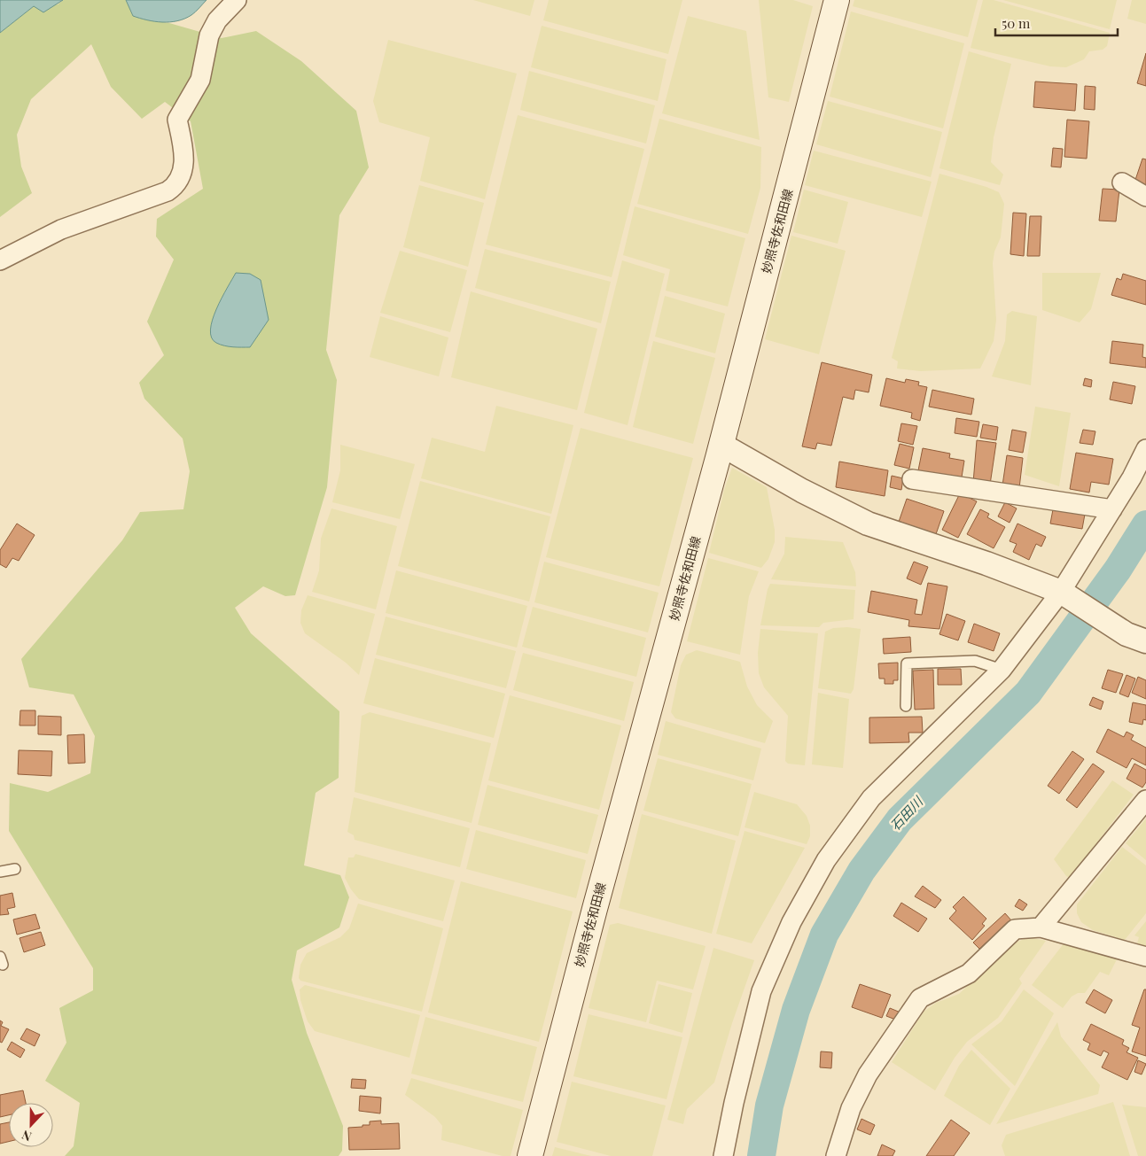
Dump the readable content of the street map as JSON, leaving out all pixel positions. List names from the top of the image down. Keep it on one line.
{"streets":{"main road":["妙照寺佐和田線"]},"water":["石田川"],"scale_bar":"50 m","north":"bottom"}
